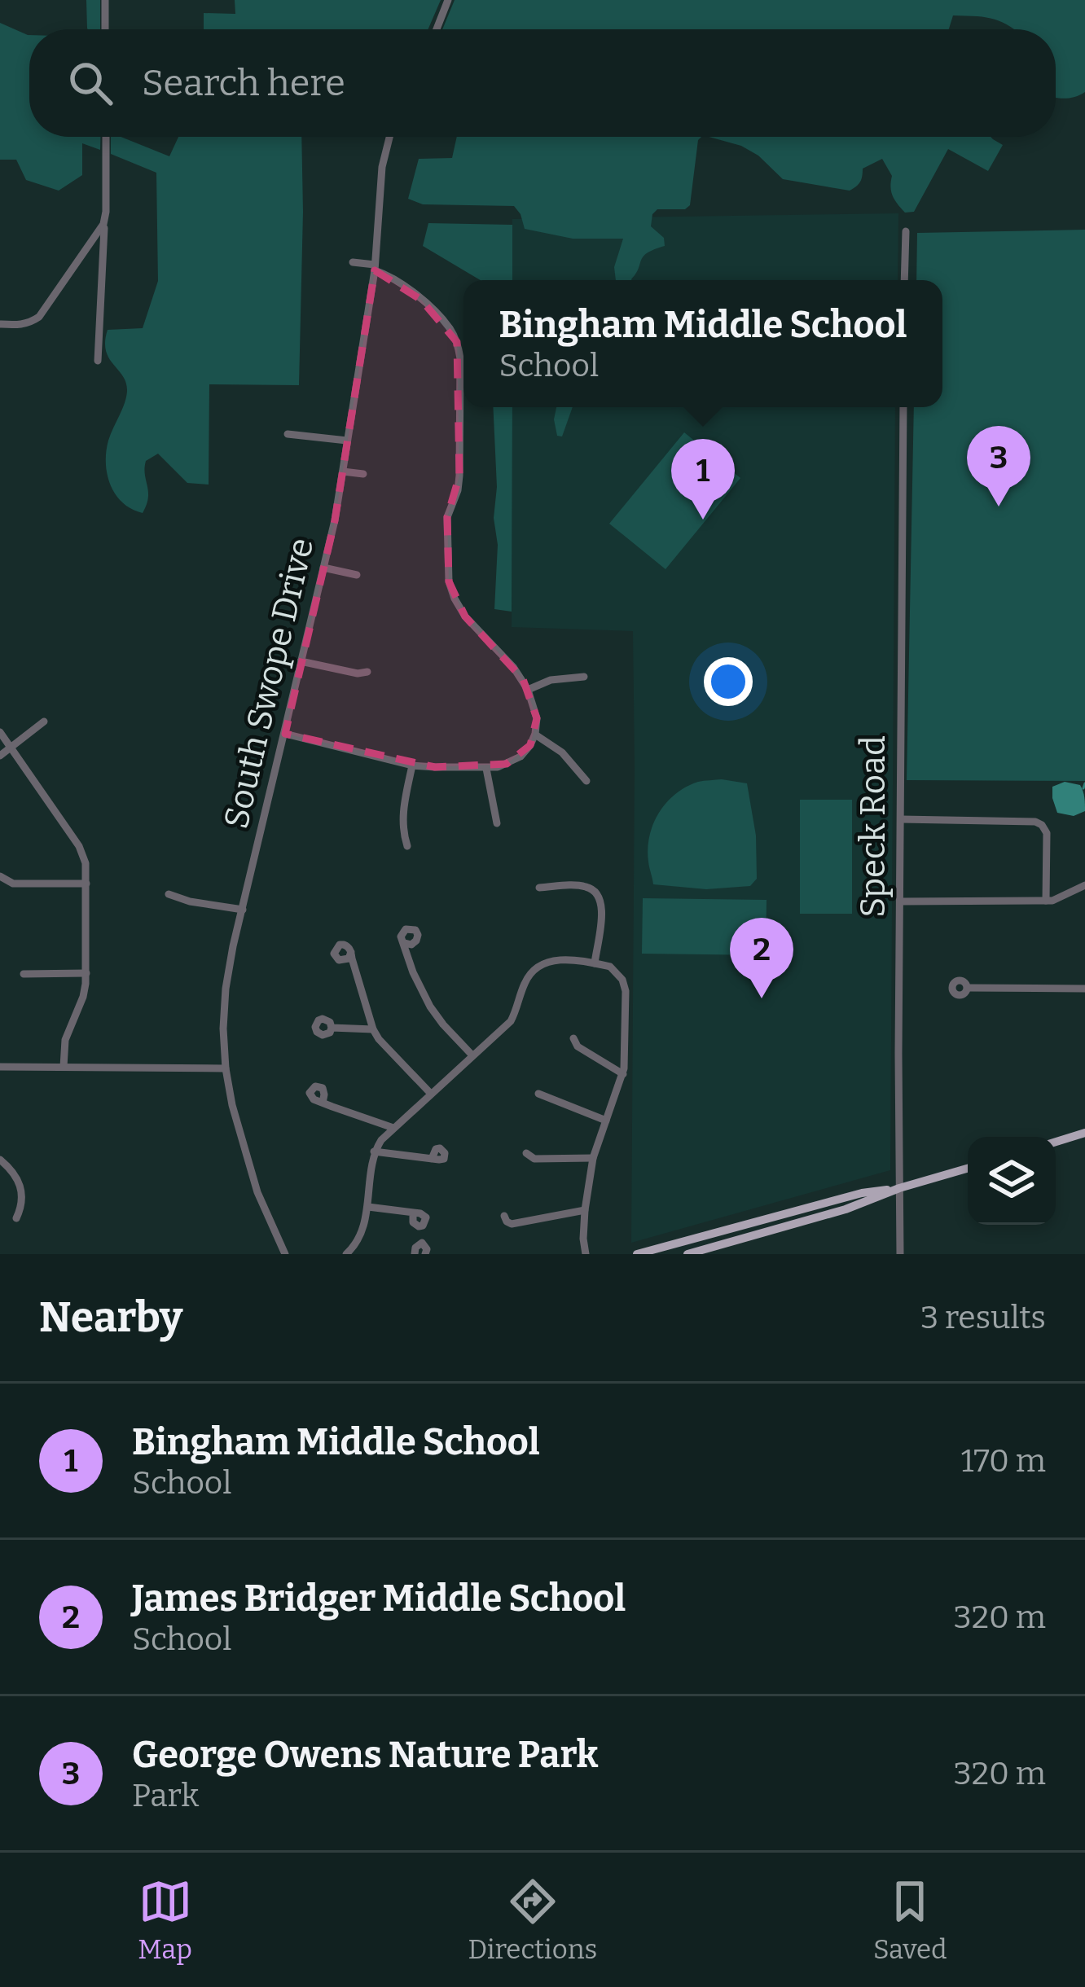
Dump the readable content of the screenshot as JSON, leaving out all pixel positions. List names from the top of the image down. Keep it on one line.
{"streets":{"street":["South Swope Drive","Speck Road"]},"page":{"search":"Search here","popup":["Bingham Middle School","School"],"pins":["3","1","2"],"heading":["Nearby","3 results"],"list":[{"mark":"1","name":"Bingham Middle School","note":"School","value":"170 m"},{"mark":"2","name":"James Bridger Middle School","note":"School","value":"320 m"},{"mark":"3","name":"George Owens Nature Park","note":"Park","value":"320 m"}],"nav":["Map","Directions","Saved"]}}
